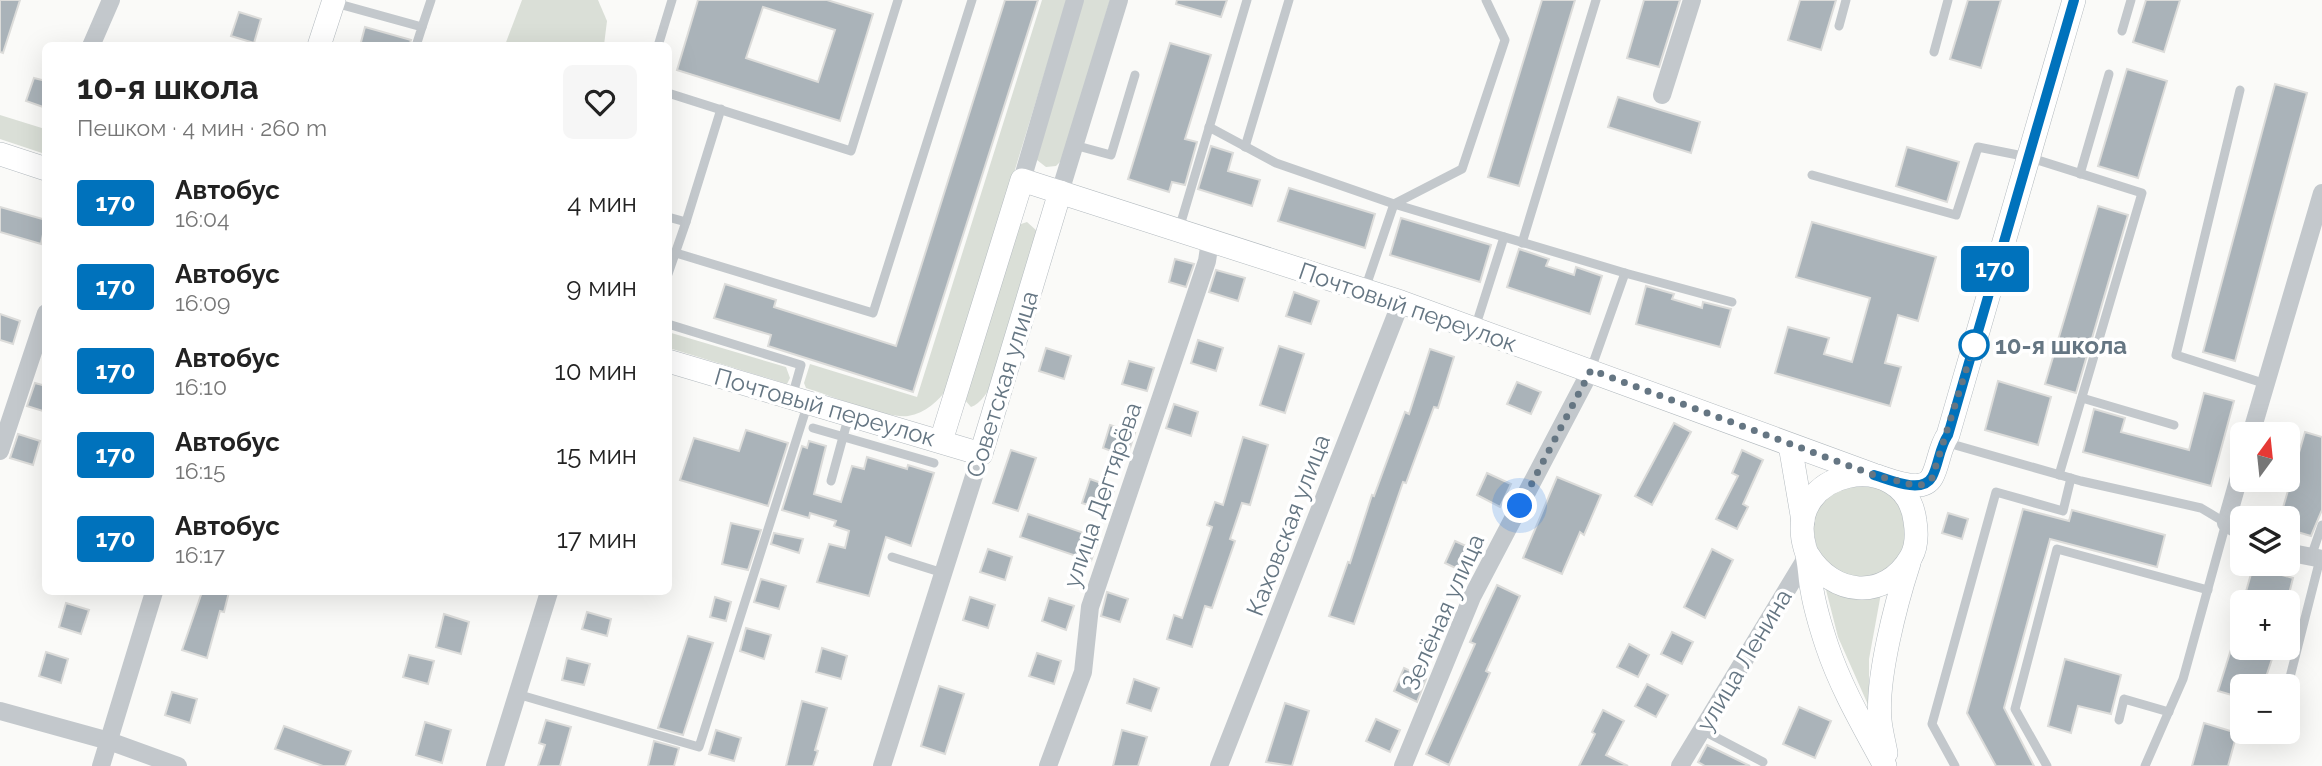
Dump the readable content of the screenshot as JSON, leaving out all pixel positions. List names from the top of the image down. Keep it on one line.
{"streets":{"main road":["Почтовый переулок","Советская улица"],"street":["улица Дегтярёва","Каховская улица","Зелёная улица","улица Ленина"]},"crossings":[["Почтовый переулок","Советская улица"],["Почтовый переулок","улица Дегтярёва"],["Почтовый переулок","Каховская улица"],["Почтовый переулок","Зелёная улица"],["Почтовый переулок","улица Ленина"]],"places":["10-я школа"],"lines":["bus line 170"],"north":"top","page":{"on_map":"170","heading":["10-я школа","Пешком · 4 мин · 260 m"],"list":[{"mark":"170","name":"Автобус","note":"16:04","value":"4 мин"},{"mark":"170","name":"Автобус","note":"16:09","value":"9 мин"},{"mark":"170","name":"Автобус","note":"16:10","value":"10 мин"},{"mark":"170","name":"Автобус","note":"16:15","value":"15 мин"},{"mark":"170","name":"Автобус","note":"16:17","value":"17 мин"}],"map_buttons":["+","−"]}}
